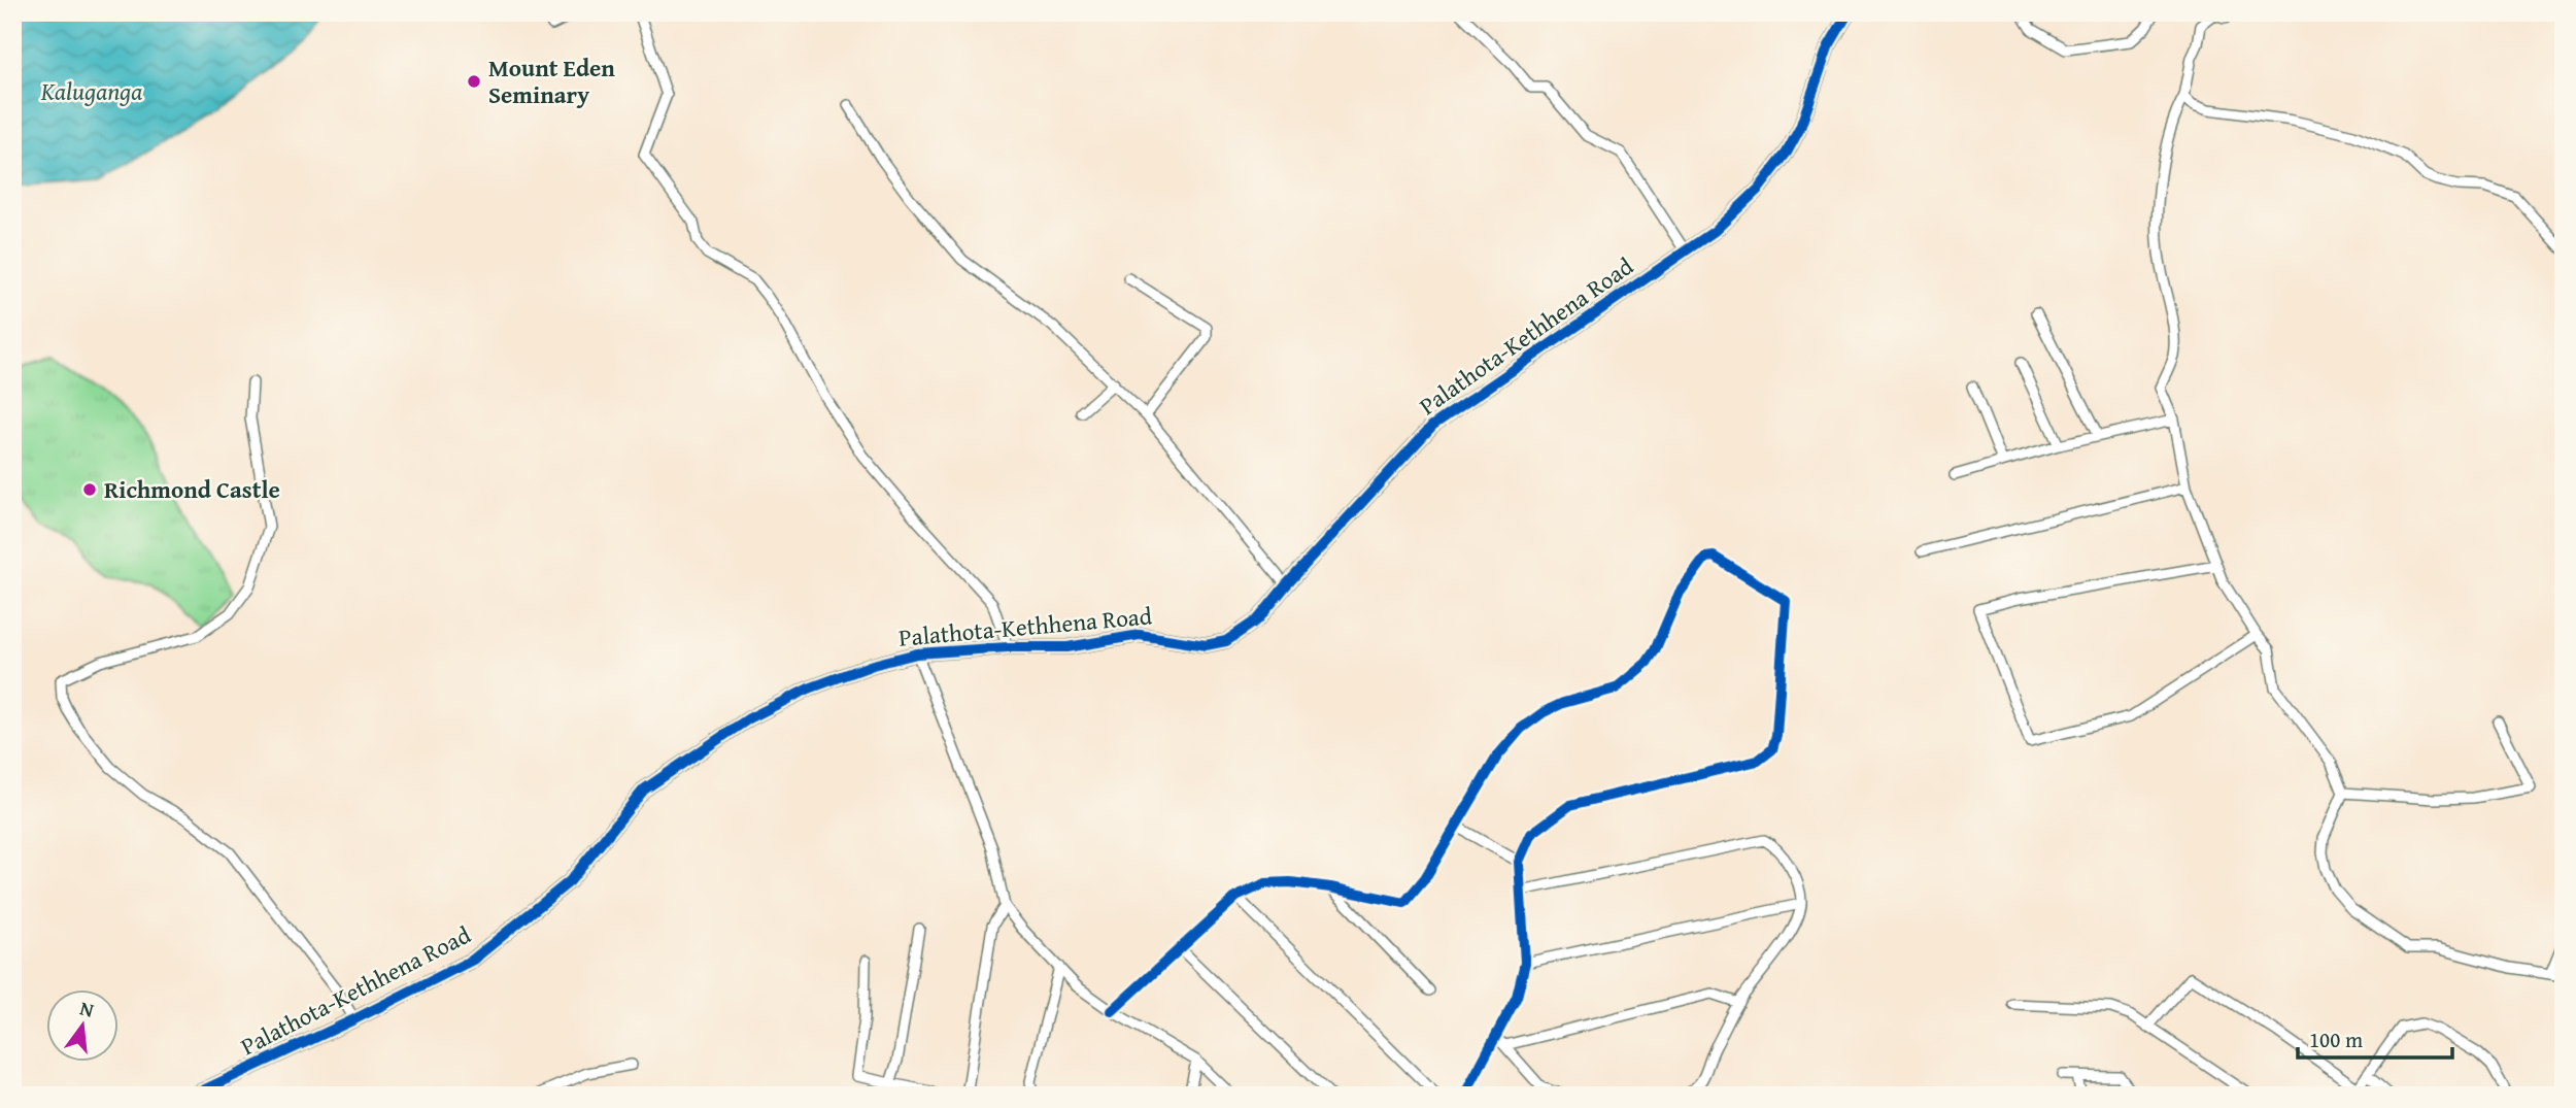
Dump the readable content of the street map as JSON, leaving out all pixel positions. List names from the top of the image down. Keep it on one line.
{"streets":{"street":["Palathota-Kethhena Road"]},"water":["Kaluganga"],"places":["Mount Eden Seminary","Richmond Castle"],"scale_bar":"100 m","north":"top"}
